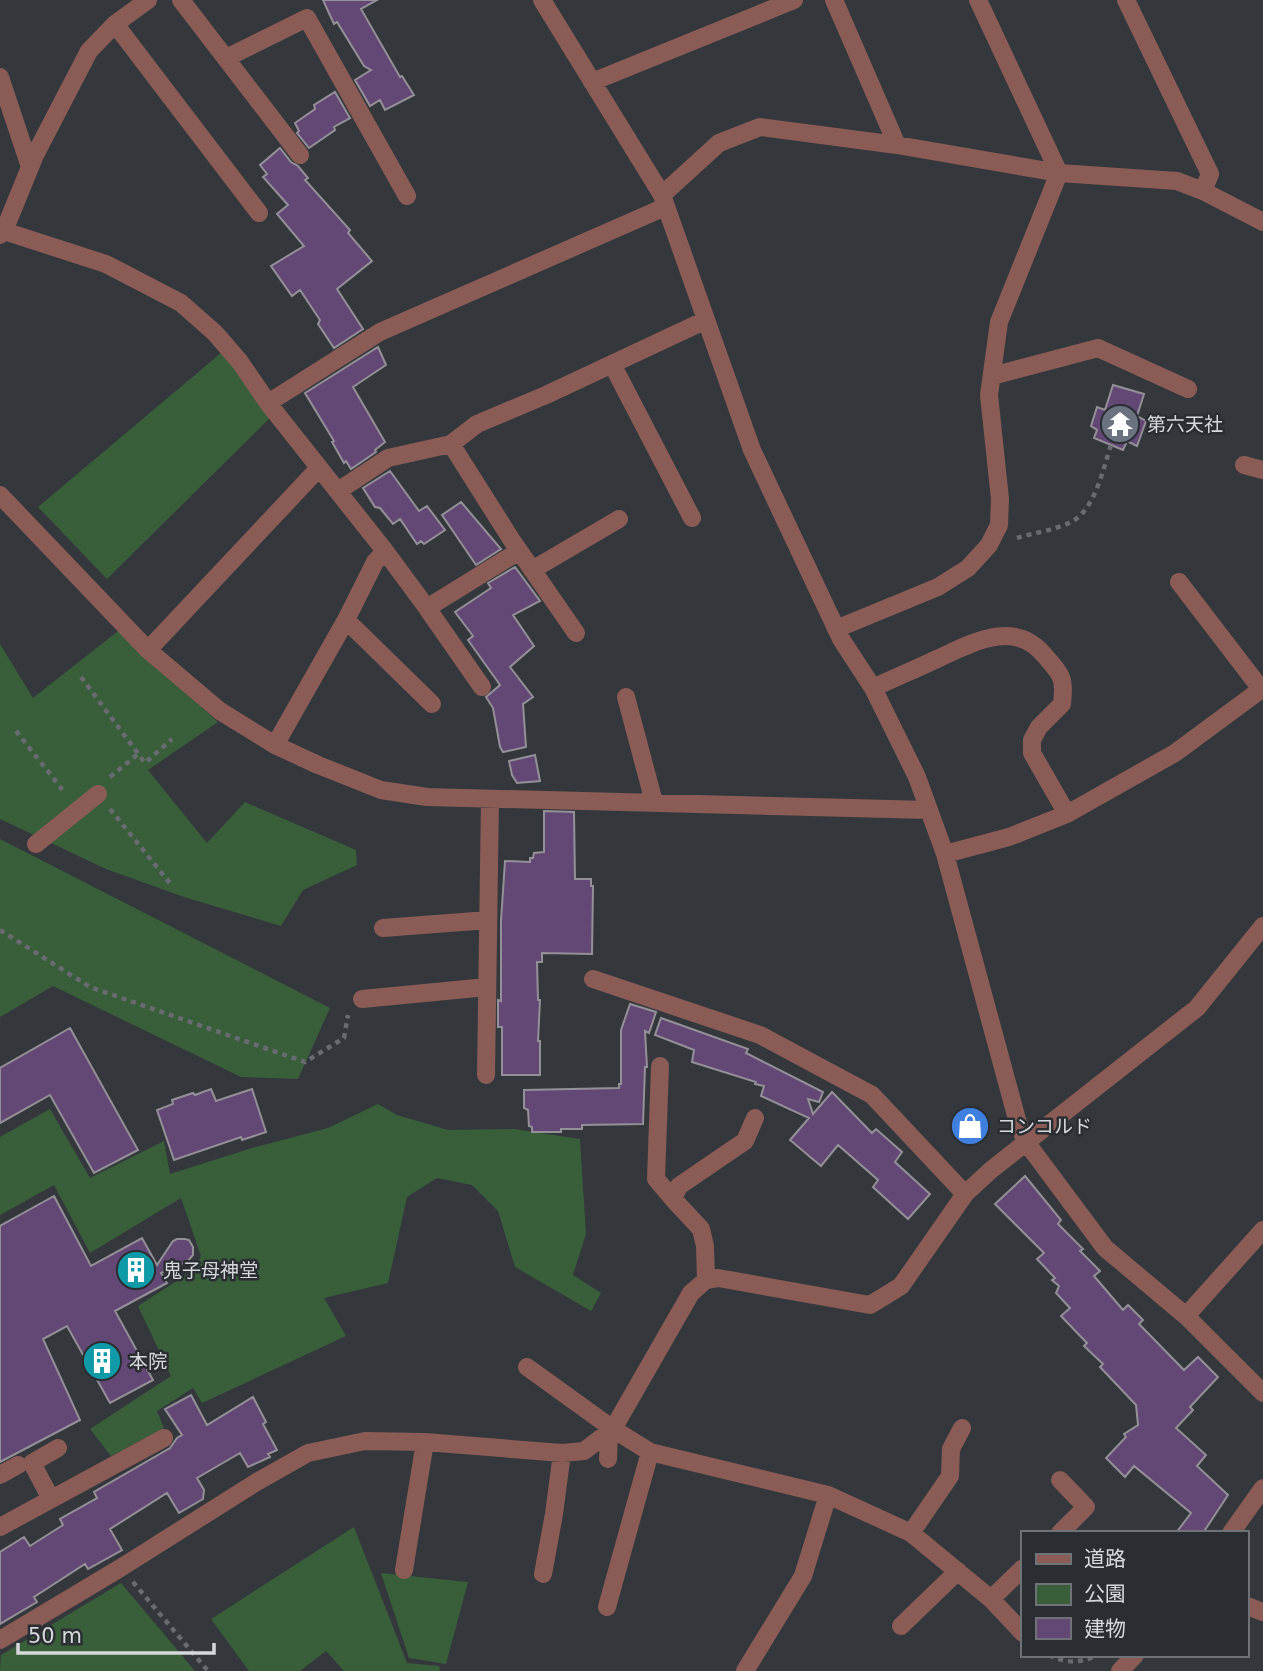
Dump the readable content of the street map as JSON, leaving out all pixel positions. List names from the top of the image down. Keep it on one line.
{"places":{"temple":["第六天社"],"shop":["コンコルド"],"building":["鬼子母神堂","本院"]},"legend":["道路","公園","建物"],"scale_bar":"50 m"}
